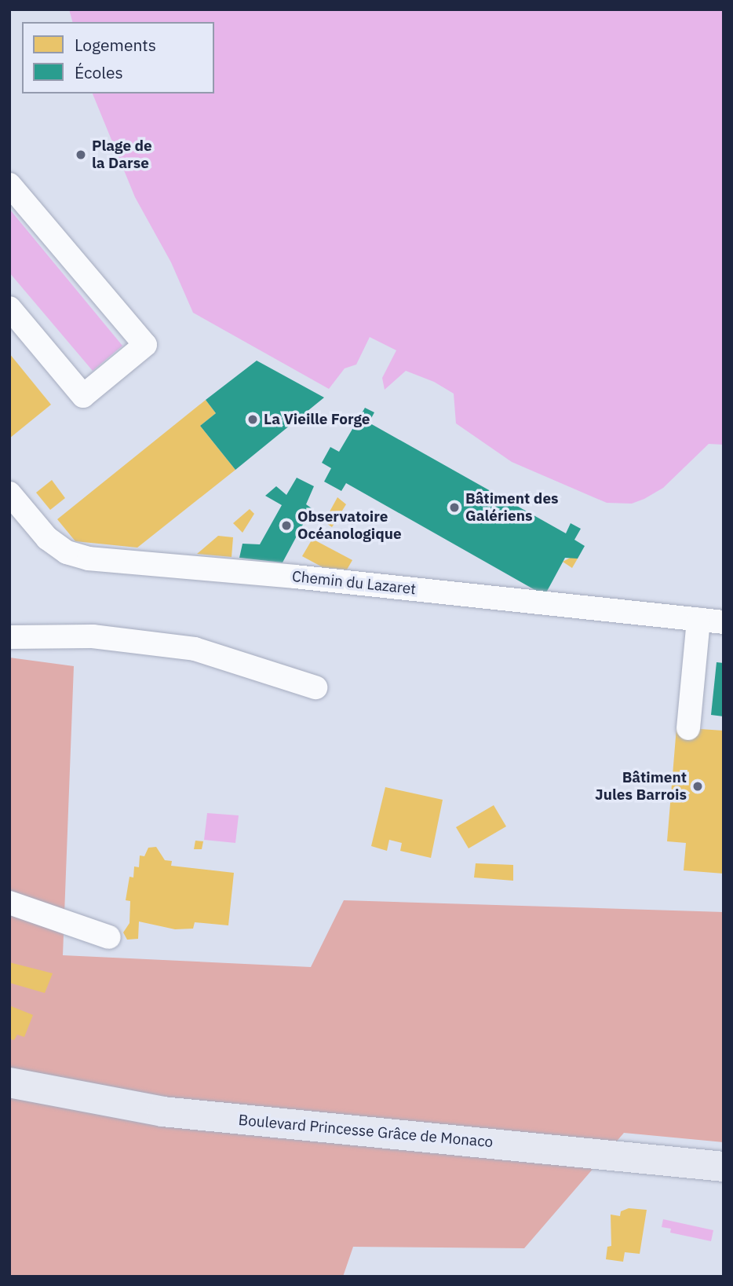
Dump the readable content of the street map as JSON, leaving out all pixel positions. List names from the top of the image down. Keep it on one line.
{"streets":{"main road":["Boulevard Princesse Grâce de Monaco"],"street":["Chemin du Lazaret"]},"places":["Plage de la Darse","La Vieille Forge","Bâtiment des Galériens","Observatoire Océanologique","Bâtiment Jules Barrois"],"legend":["Logements","Écoles"]}
